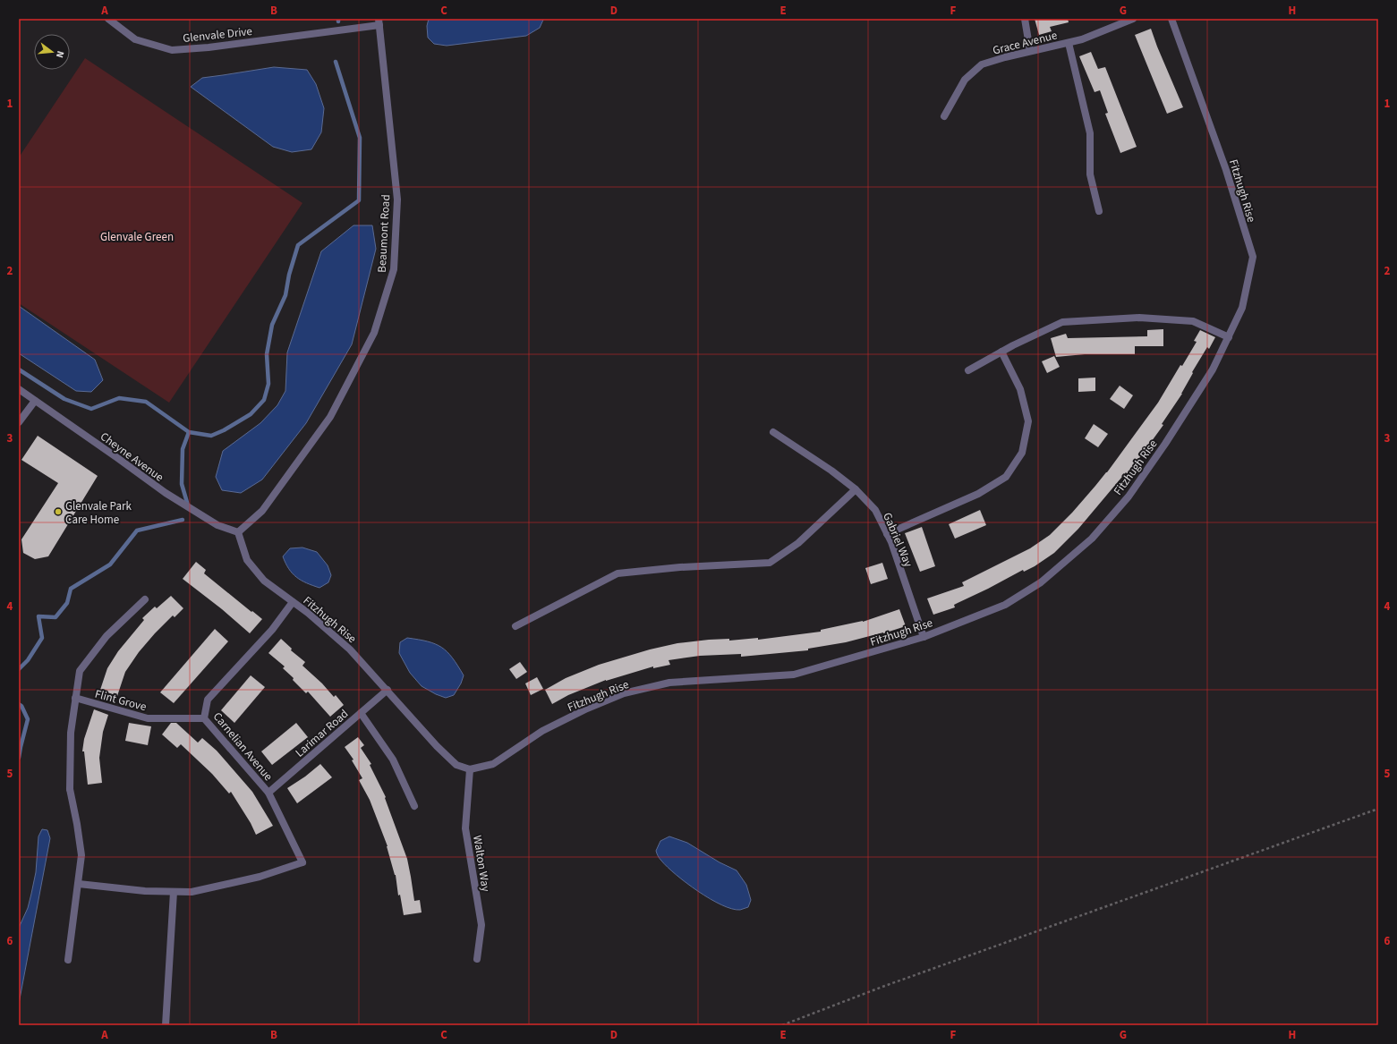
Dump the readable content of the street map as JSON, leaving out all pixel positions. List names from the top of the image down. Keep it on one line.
{"streets":{"street":["Glenvale Drive","Grace Avenue","Fitzhugh Rise","Beaumont Road","Cheyne Avenue","Gabriel Way","Flint Grove","Larimar Road","Carnelian Avenue","Walton Way"]},"crossings":[["Glenvale Drive","Beaumont Road"],["Fitzhugh Rise","Beaumont Road"],["Fitzhugh Rise","Cheyne Avenue"],["Fitzhugh Rise","Gabriel Way"],["Fitzhugh Rise","Larimar Road"],["Fitzhugh Rise","Carnelian Avenue"],["Fitzhugh Rise","Walton Way"],["Beaumont Road","Cheyne Avenue"],["Flint Grove","Carnelian Avenue"],["Larimar Road","Carnelian Avenue"]],"parks":["Glenvale Green"],"places":["Glenvale Park Care Home"],"north":"right","grid":{"columns":["A","B","C","D","E","F","G","H"],"rows":["1","2","3","4","5","6"]}}
